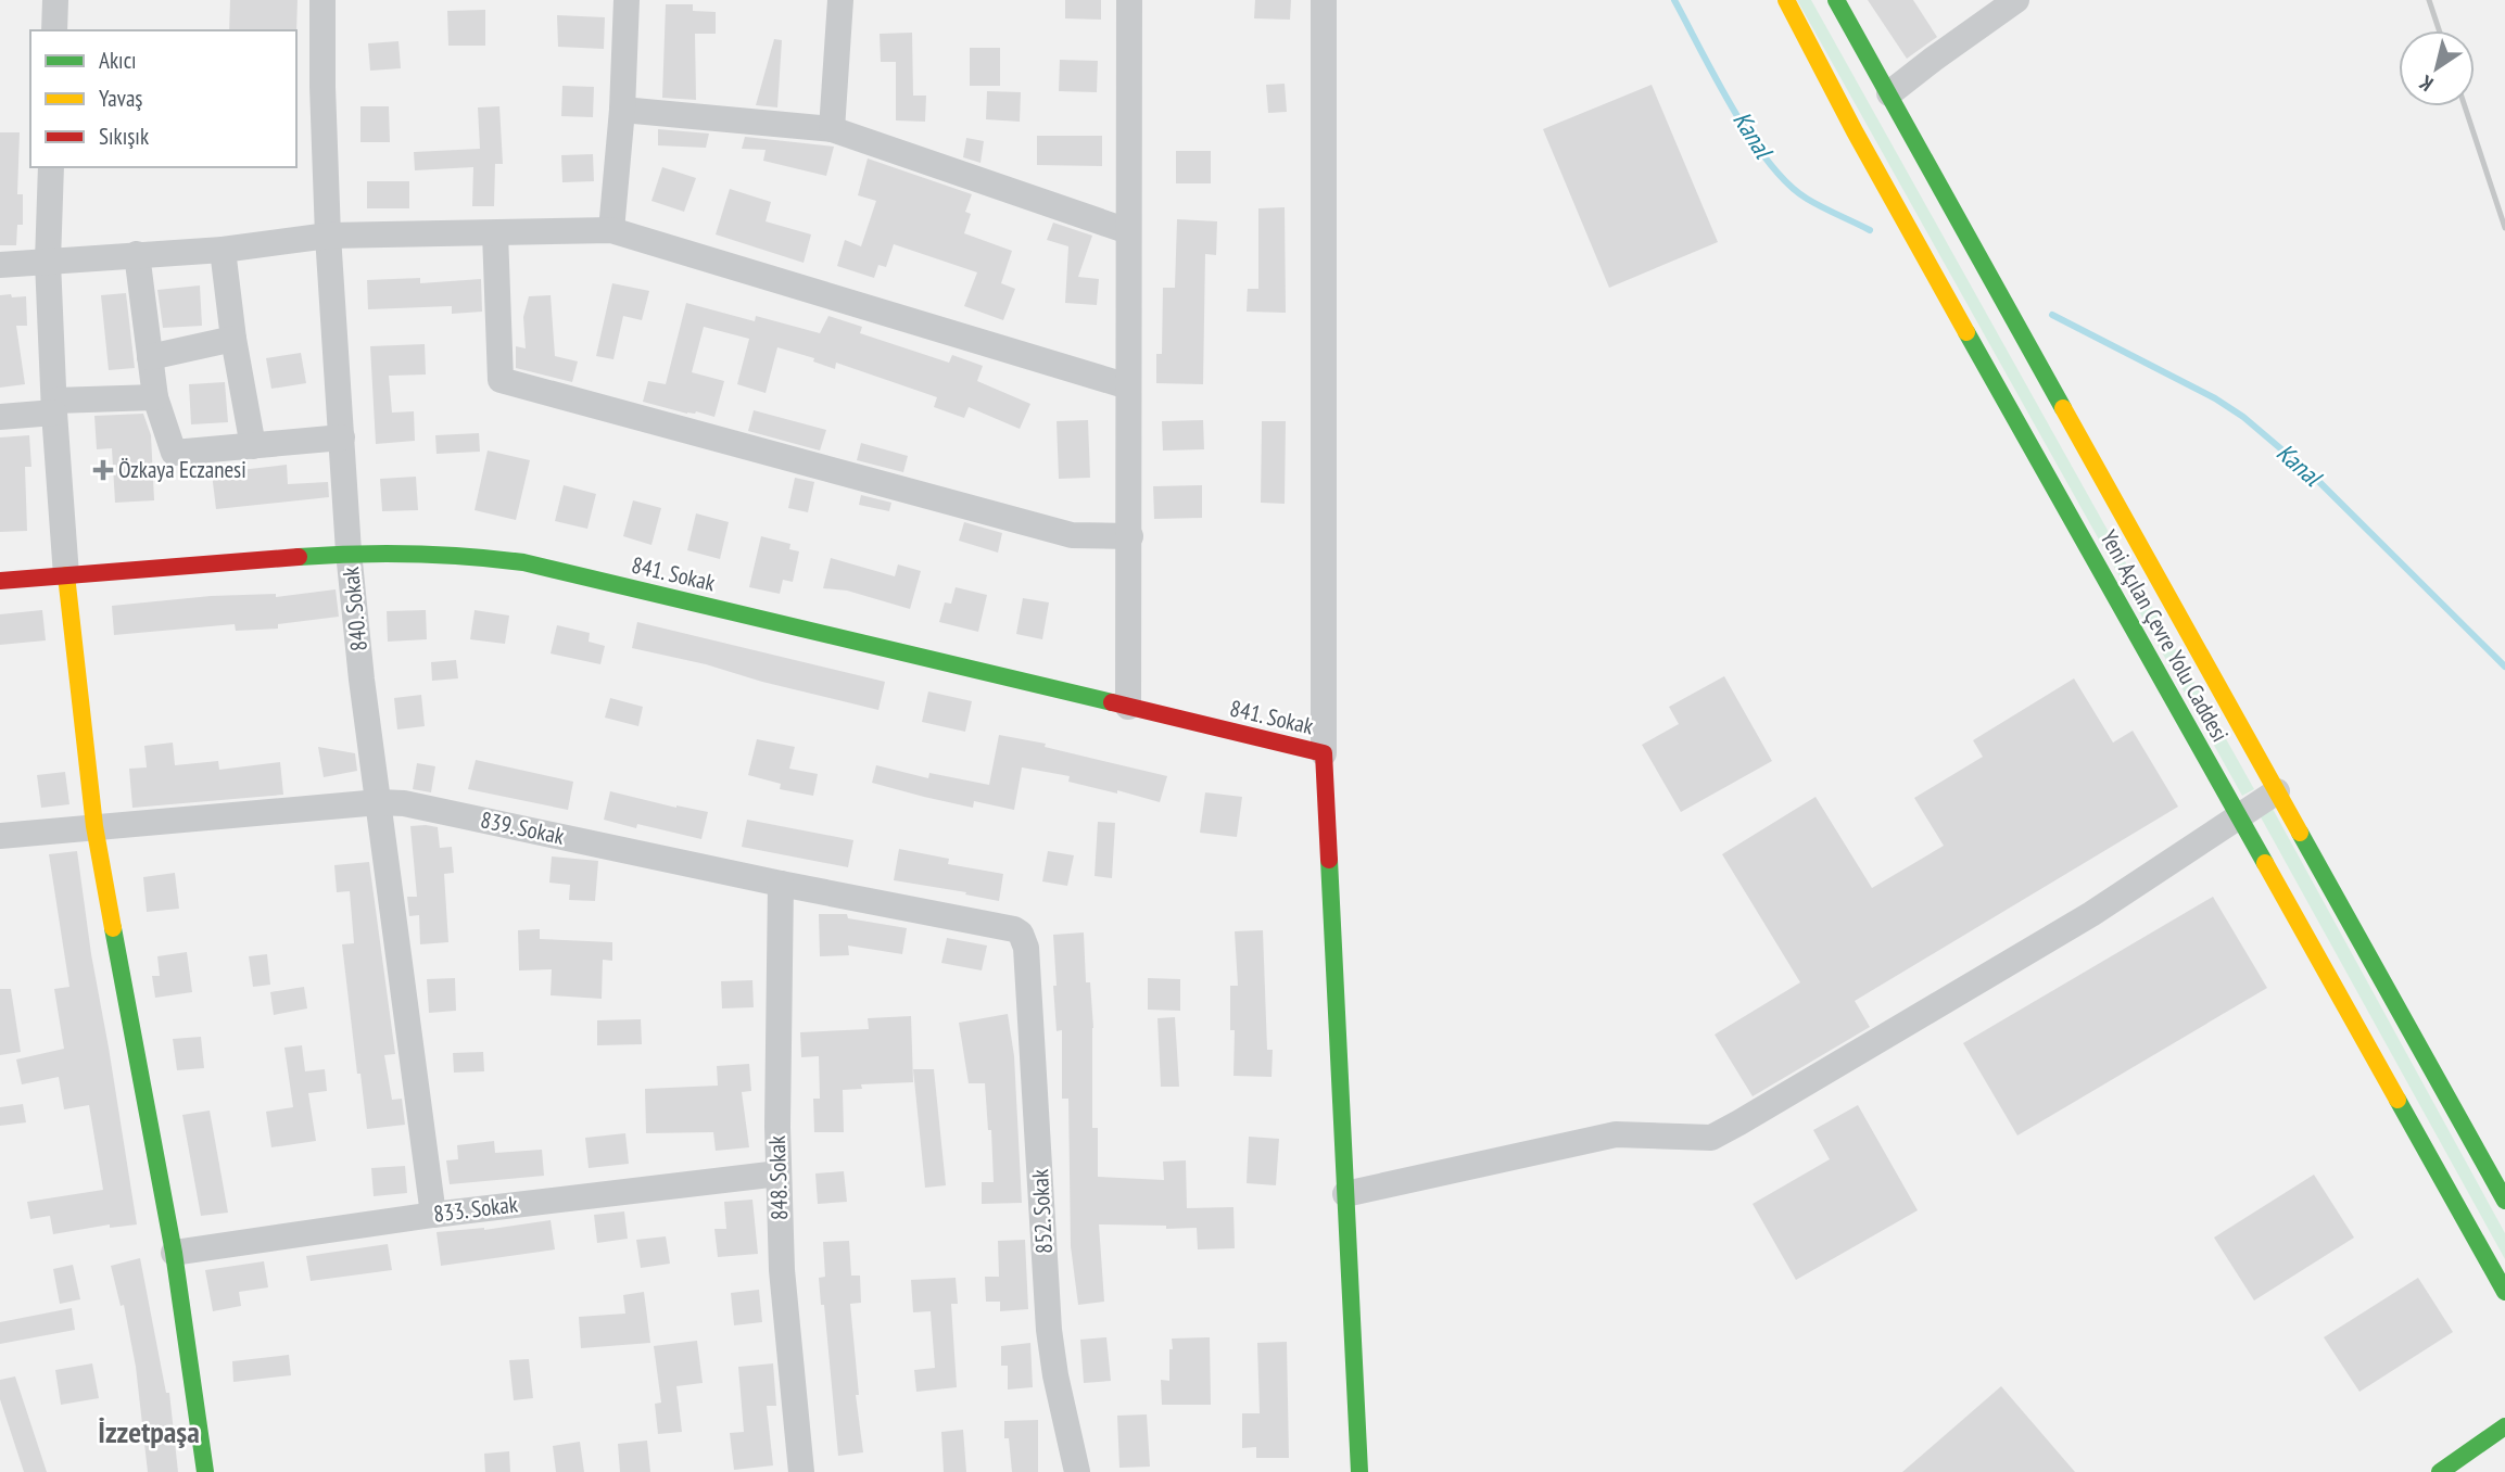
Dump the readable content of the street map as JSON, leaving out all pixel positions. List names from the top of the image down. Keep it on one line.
{"streets":{"street":["841. Sokak","840. Sokak","Yeni Açılan Çevre Yolu Caddesi","839. Sokak","848. Sokak","833. Sokak","852. Sokak"]},"crossings":[["841. Sokak","840. Sokak"],["840. Sokak","839. Sokak"],["840. Sokak","833. Sokak"],["839. Sokak","848. Sokak"],["839. Sokak","852. Sokak"],["848. Sokak","833. Sokak"]],"districts":["İzzetpaşa"],"water":["Kanal"],"places":{"health":["Özkaya Eczanesi"]},"legend":["Akıcı","Yavaş","Sıkışık"],"north":"bottom left"}
